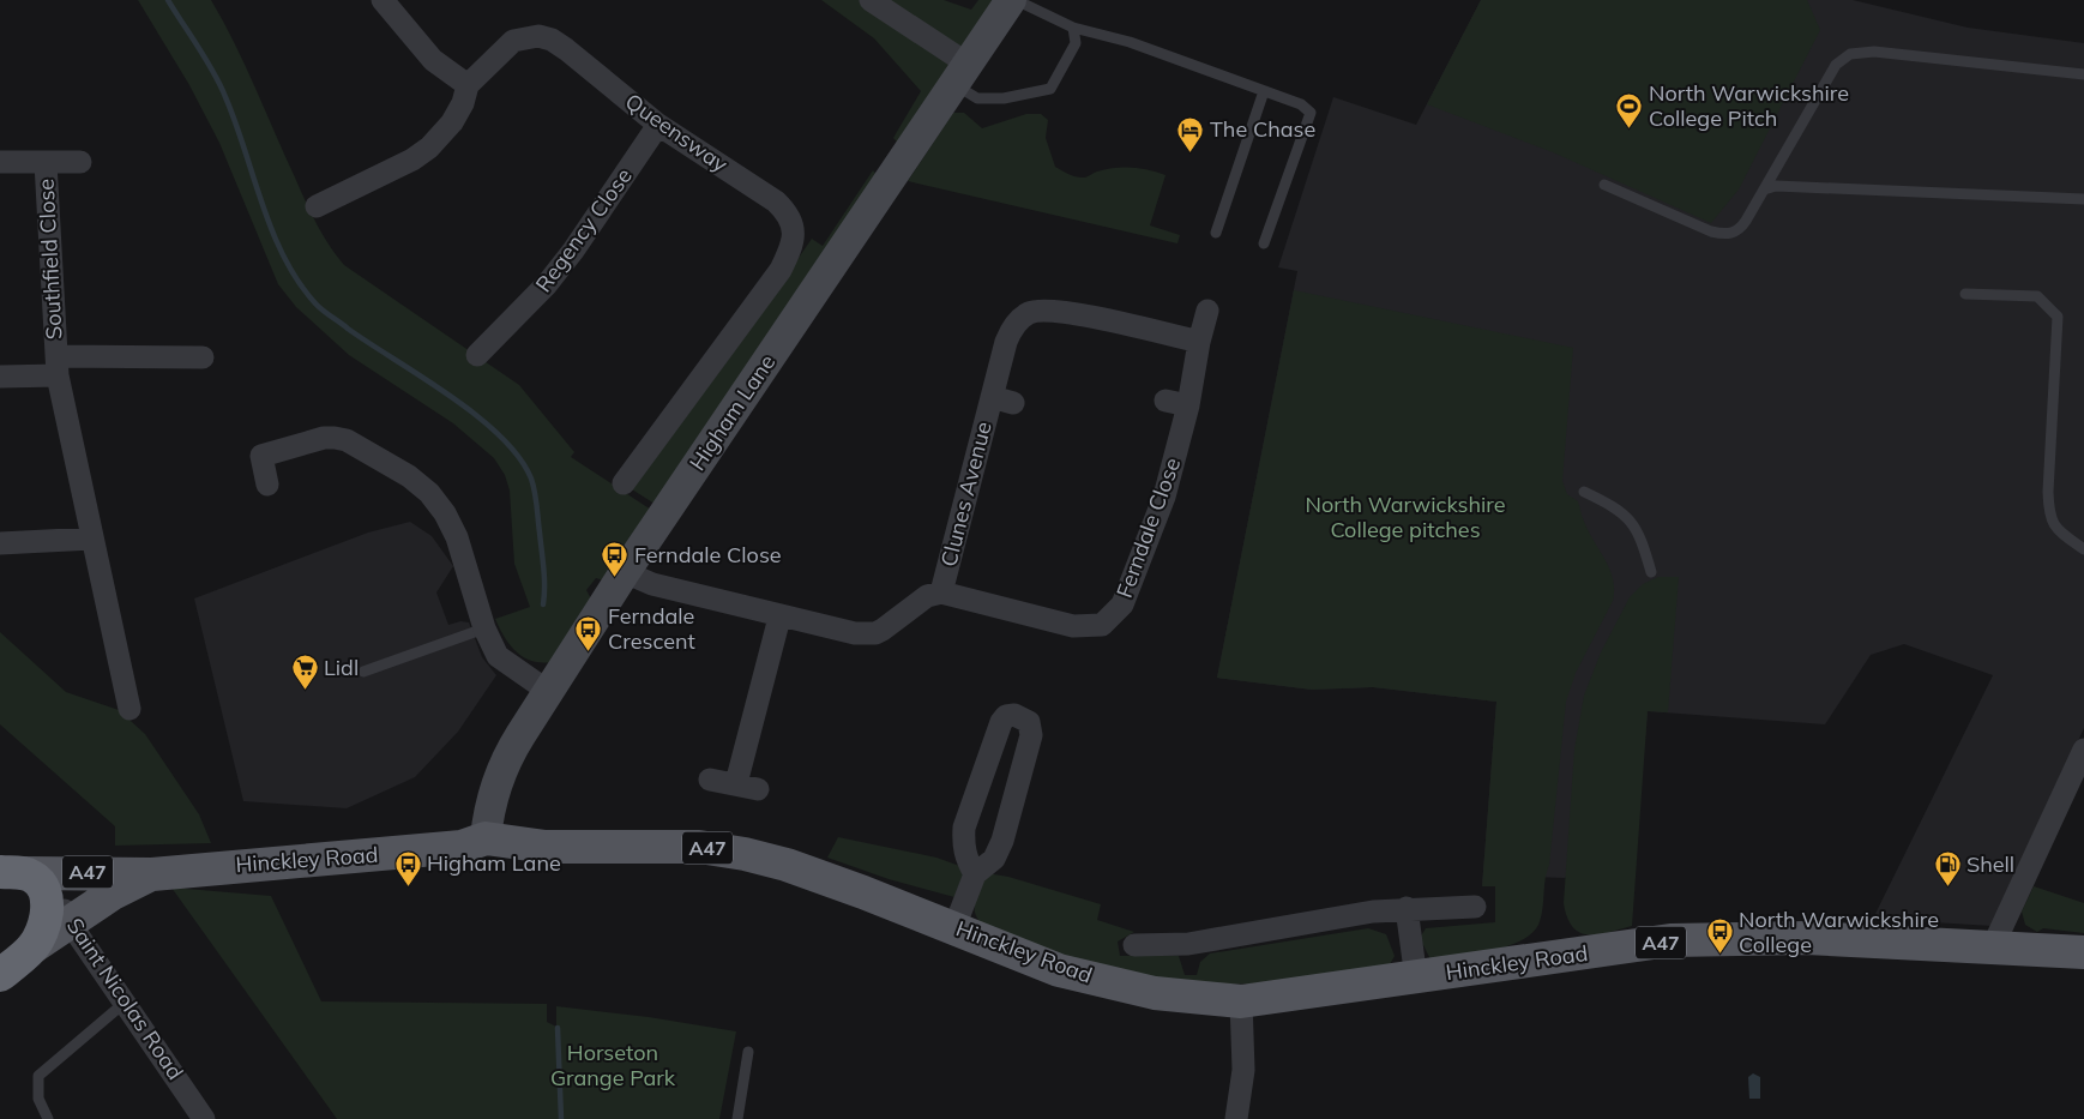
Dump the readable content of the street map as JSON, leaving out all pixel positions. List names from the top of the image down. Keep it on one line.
{"streets":{"highway":["A47"],"main road":["Hinckley Road"],"street":["Queensway","Regency Close","Southfield Close","Higham Lane","Clunes Avenue","Ferndale Close","Saint Nicolas Road"]},"crossings":[["Queensway","Regency Close"],["Higham Lane","Hinckley Road"],["Clunes Avenue","Ferndale Close"],["A47","Hinckley Road"],["A47","Saint Nicolas Road"]],"parks":["North Warwickshire College pitches","Horseton Grange Park"],"places":{"sports":["North Warwickshire College Pitch"],"hotel":["The Chase"],"bus stop":["Ferndale Close","Ferndale Crescent","Higham Lane","North Warwickshire College"],"supermarket":["Lidl"],"fuel station":["Shell"]}}
